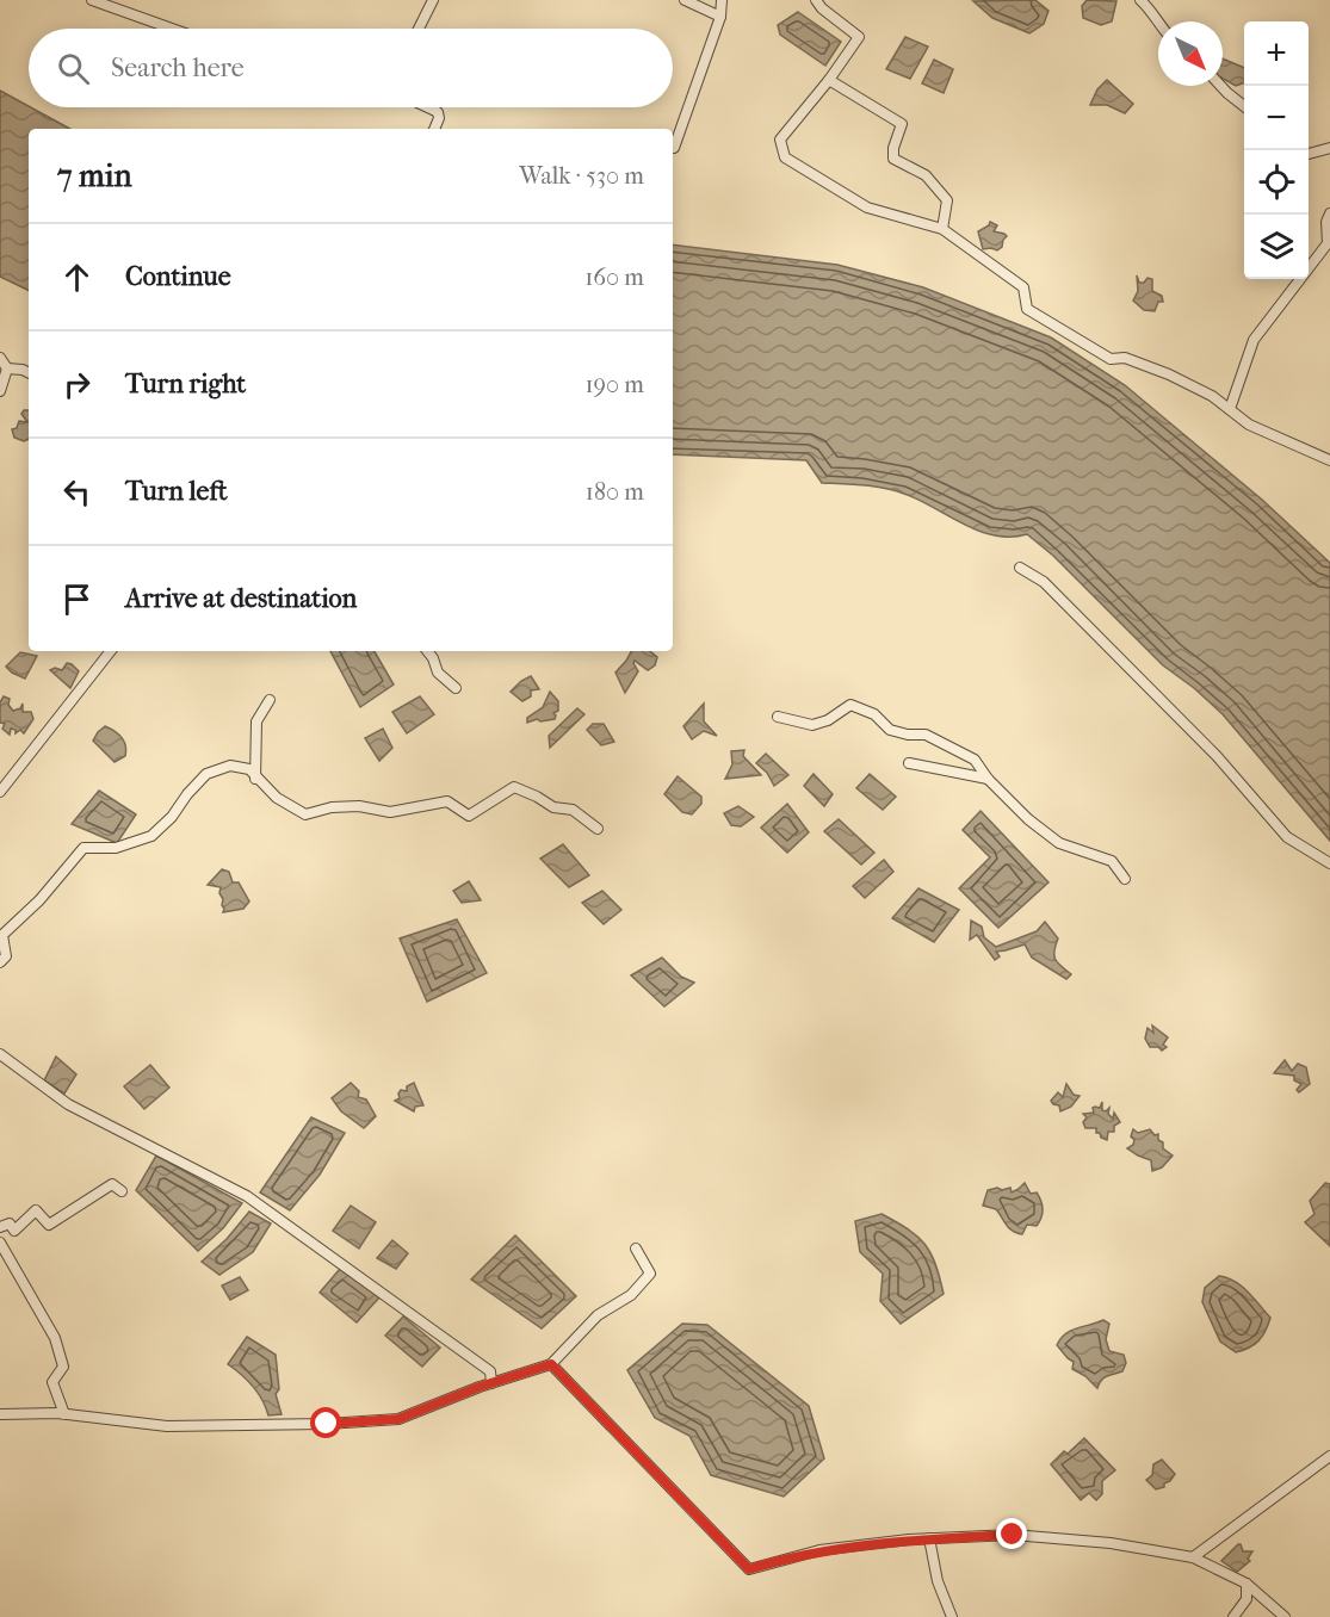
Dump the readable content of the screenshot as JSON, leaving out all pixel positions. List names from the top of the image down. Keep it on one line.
{"north":"bottom right","page":{"map_buttons":["+","−"],"search":"Search here","heading":["7 min","Walk · 530 m"],"list":[["Continue","160 m"],["Turn right","190 m"],["Turn left","180 m"],"Arrive at destination"]}}
